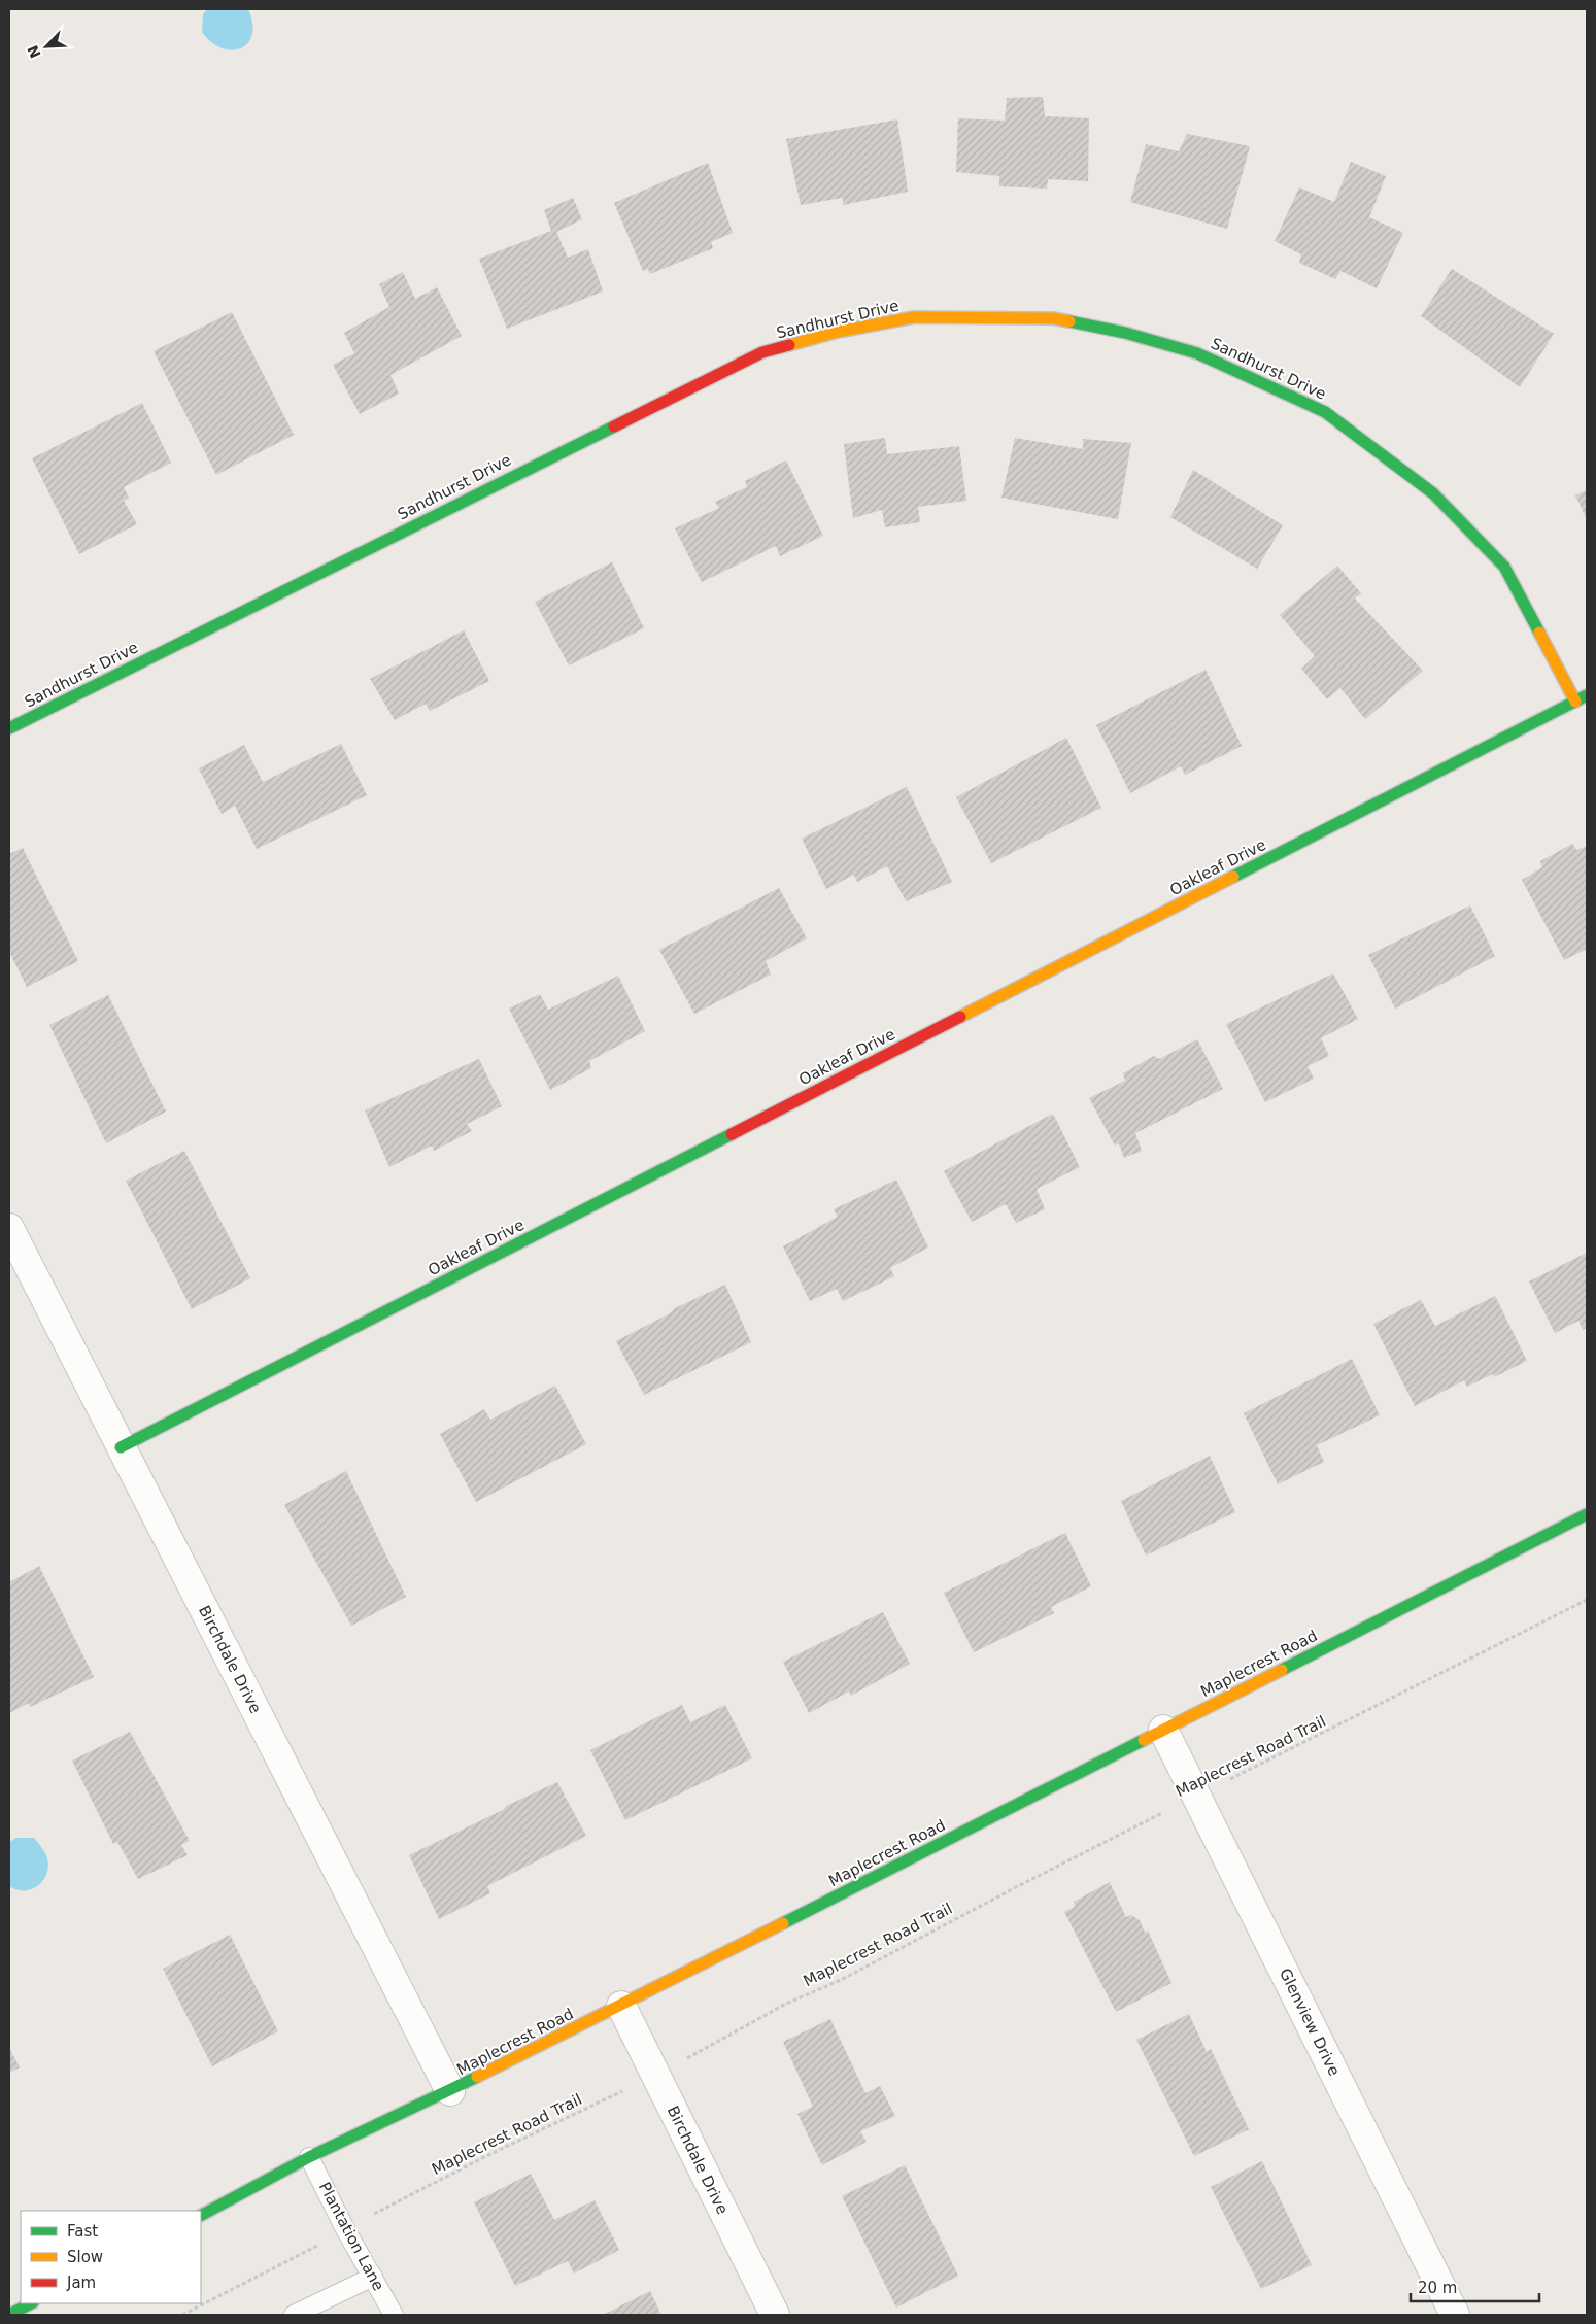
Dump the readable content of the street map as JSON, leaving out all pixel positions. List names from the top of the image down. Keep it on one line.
{"streets":{"street":["Sandhurst Drive","Oakleaf Drive","Birchdale Drive","Maplecrest Road","Glenview Drive"],"lane":["Plantation Lane"],"path":["Maplecrest Road Trail"]},"crossings":[["Sandhurst Drive","Oakleaf Drive"],["Oakleaf Drive","Birchdale Drive"],["Birchdale Drive","Maplecrest Road"],["Birchdale Drive","Maplecrest Road Trail"],["Maplecrest Road","Glenview Drive"],["Maplecrest Road","Plantation Lane"],["Maplecrest Road Trail","Glenview Drive"],["Maplecrest Road Trail","Plantation Lane"]],"legend":["Fast","Slow","Jam"],"scale_bar":"20 m","north":"bottom left"}
